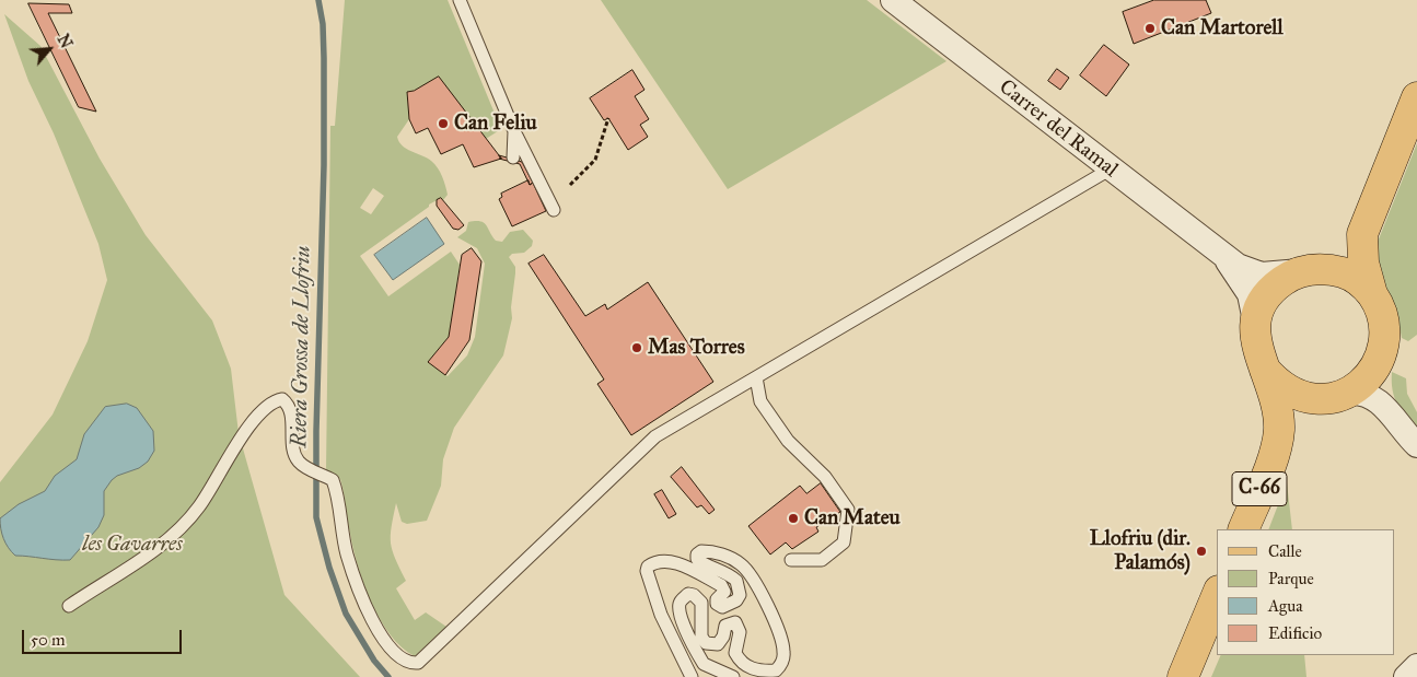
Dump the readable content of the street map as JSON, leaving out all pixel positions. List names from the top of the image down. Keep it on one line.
{"streets":{"main road":["C-66"],"street":["Carrer del Ramal"]},"water":["Riera Grossa de Llofriu"],"parks":["les Gavarres"],"places":["Can Martorell","Can Feliu","Mas Torres","Can Mateu","Llofriu (dir. Palamós)"],"legend":["Calle","Parque","Agua","Edificio"],"scale_bar":"50 m","north":"top right"}
